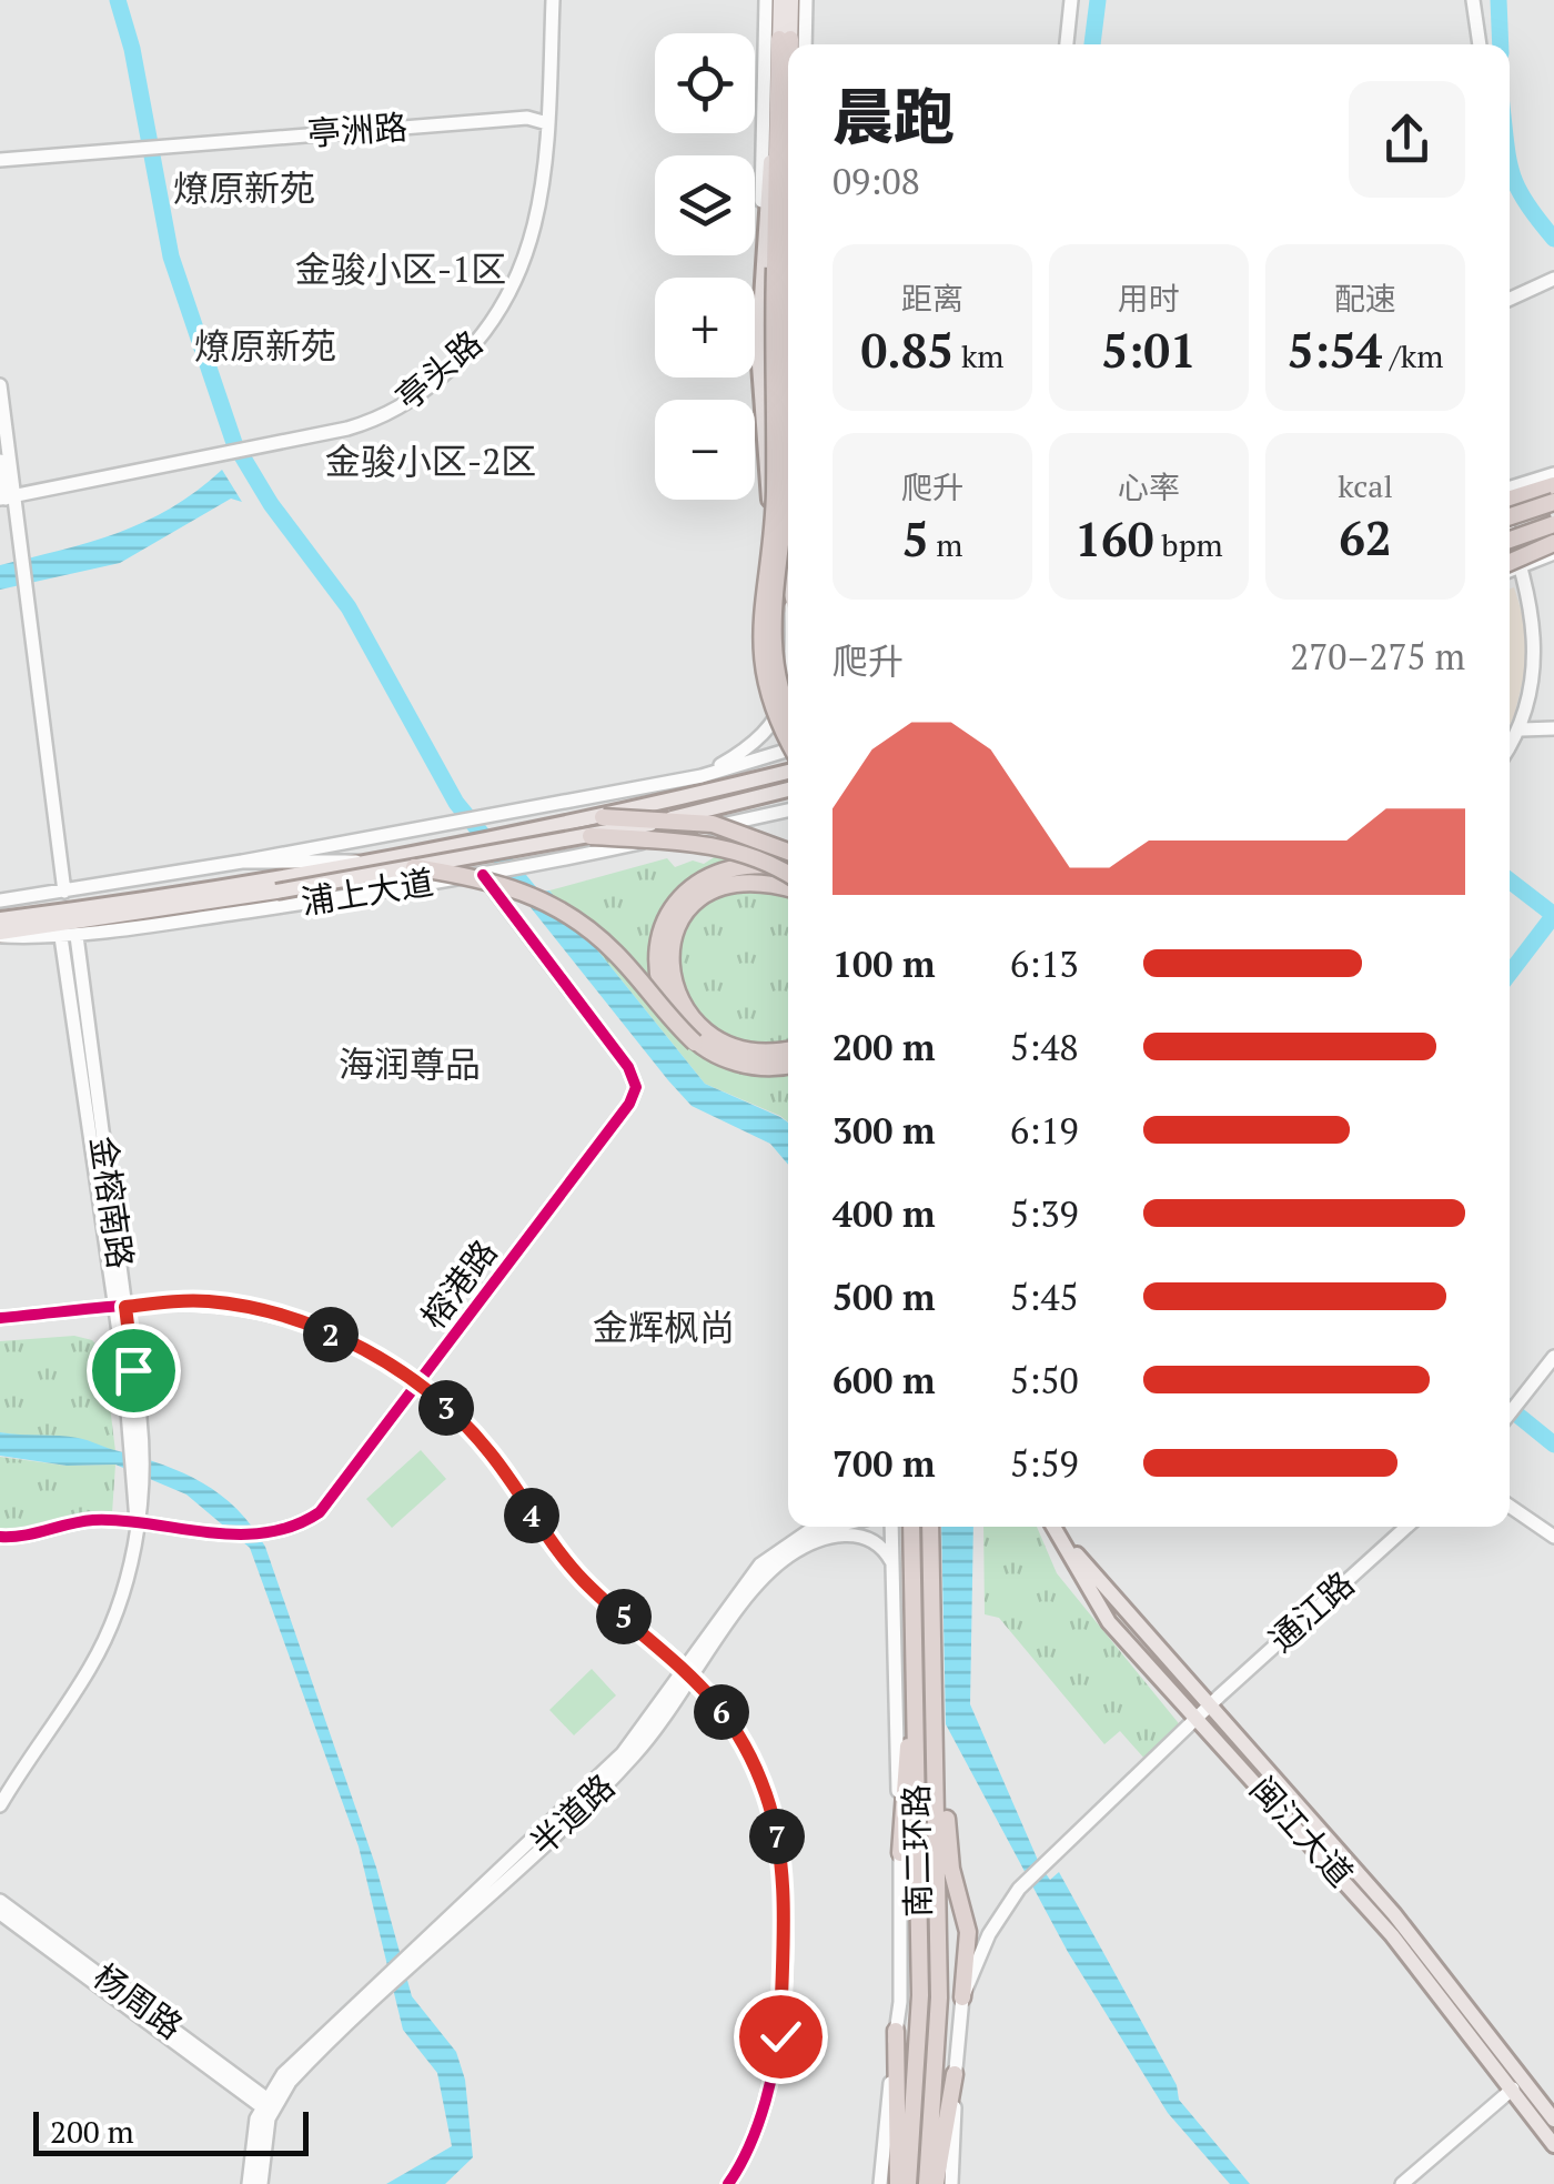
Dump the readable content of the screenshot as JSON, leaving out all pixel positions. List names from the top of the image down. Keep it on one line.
{"streets":{"highway":["南二环路"],"main road":["亭洲路","亭头路","浦上大道","金榕南路","榕港路","通江路","半道路","闽江大道","杨周路"]},"crossings":[["亭洲路","亭头路"],["浦上大道","金榕南路"],["浦上大道","榕港路"],["金榕南路","榕港路"],["通江路","闽江大道"],["半道路","杨周路"]],"districts":["燎原新苑","金骏小区-1区","燎原新苑","金骏小区-2区","海润尊品","金辉枫尚"],"scale_bar":"200 m","page":{"map_buttons":["+","−"],"heading":["晨跑","09:08"],"stats":[["距离","0.85 km"],["用时","5:01"],["配速","5:54 /km"],["爬升","5 m"],["心率","160 bpm"],["kcal","62"]],"chart":["爬升","270–275 m"],"list":[{"name":"100 m","note":"6:13"},{"name":"200 m","note":"5:48"},{"name":"300 m","note":"6:19"},{"name":"400 m","note":"5:39"},{"name":"500 m","note":"5:45"},{"name":"600 m","note":"5:50"},{"name":"700 m","note":"5:59"}],"pins":["2","3","4","5","6","7"],"scale":"200 m"}}
